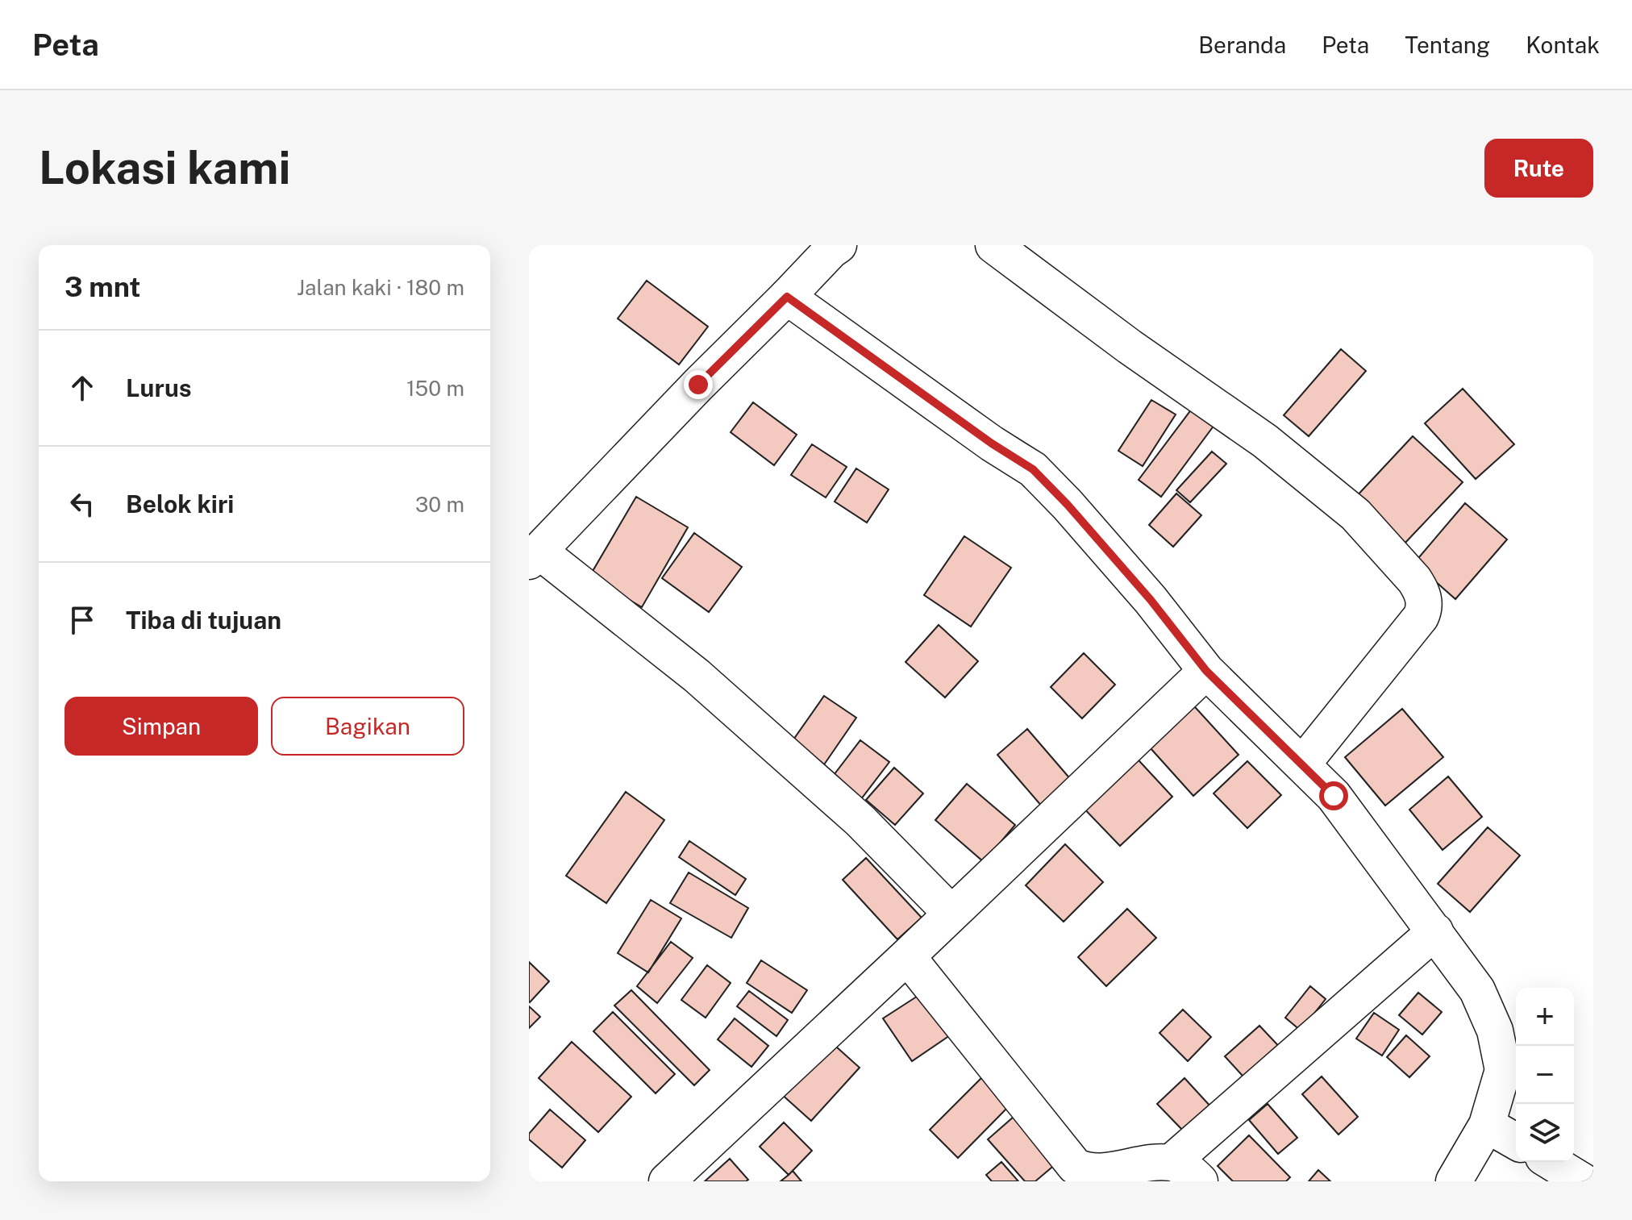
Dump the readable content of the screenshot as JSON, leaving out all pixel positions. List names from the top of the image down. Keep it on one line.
{"page":{"header":"Peta","nav":["Beranda","Peta","Tentang","Kontak"],"buttons":["Rute",["Simpan","Bagikan"]],"title":"Lokasi kami","heading":["3 mnt","Jalan kaki · 180 m"],"list":[["Lurus","150 m"],["Belok kiri","30 m"],"Tiba di tujuan"],"map_buttons":["+","−"]}}
